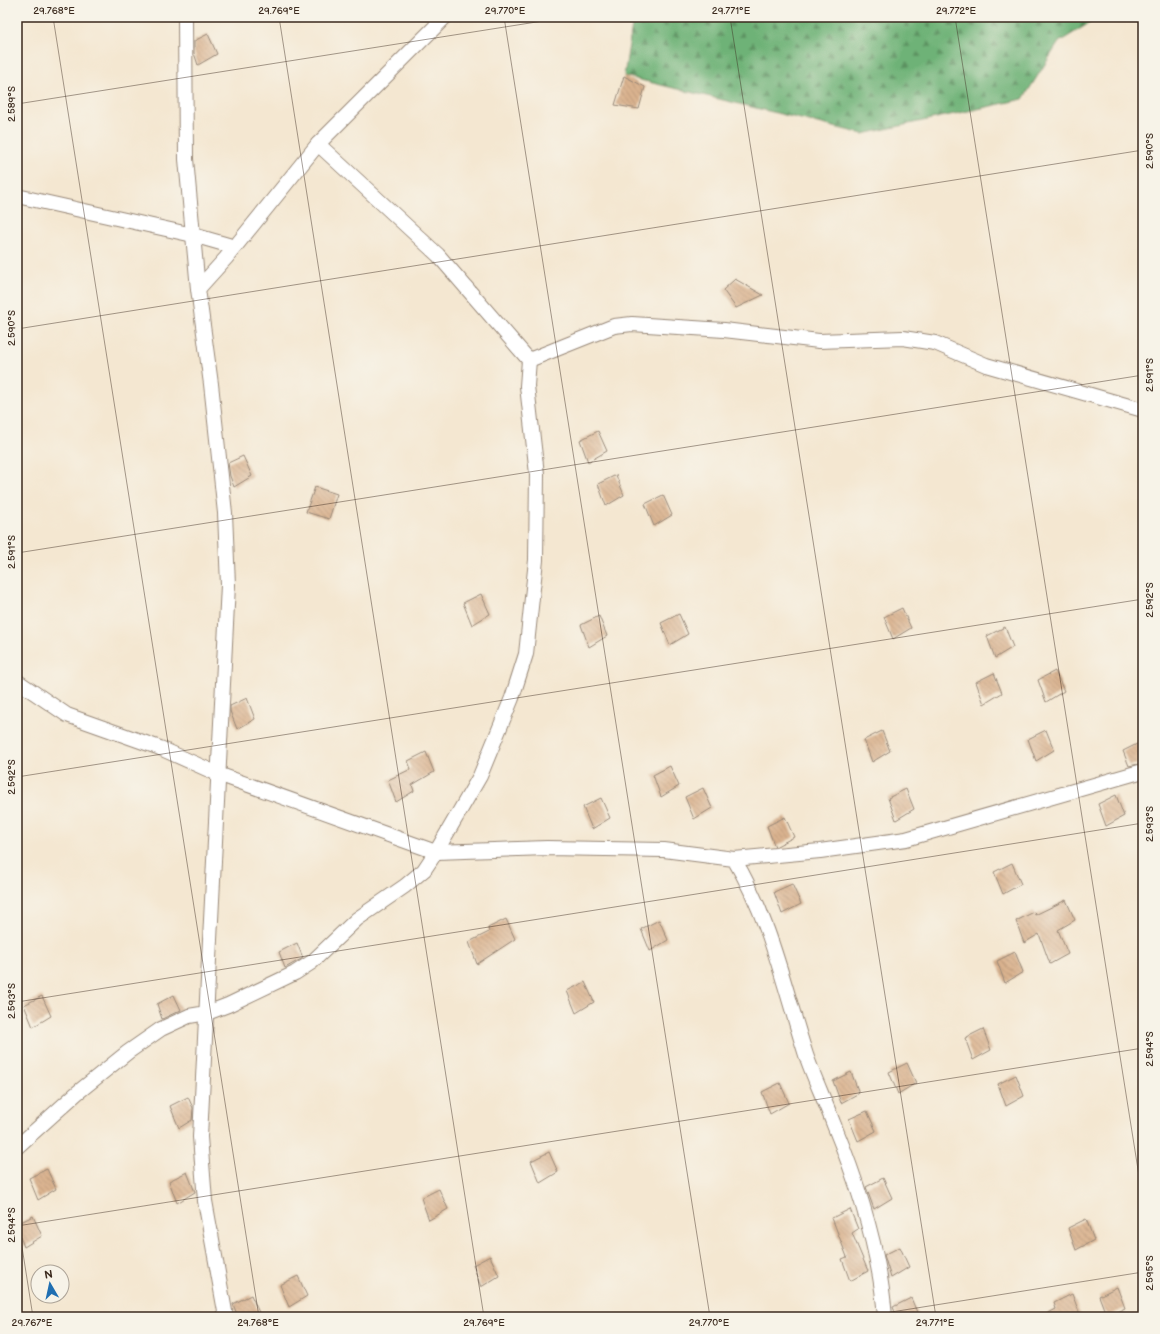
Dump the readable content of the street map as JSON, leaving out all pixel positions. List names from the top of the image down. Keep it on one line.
{"north":"top","coordinates":["29.768°E","29.769°E","29.770°E","29.771°E","29.772°E","2.589°S","2.590°S","2.591°S","2.592°S","2.593°S","2.594°S","2.595°S","29.767°E"]}
